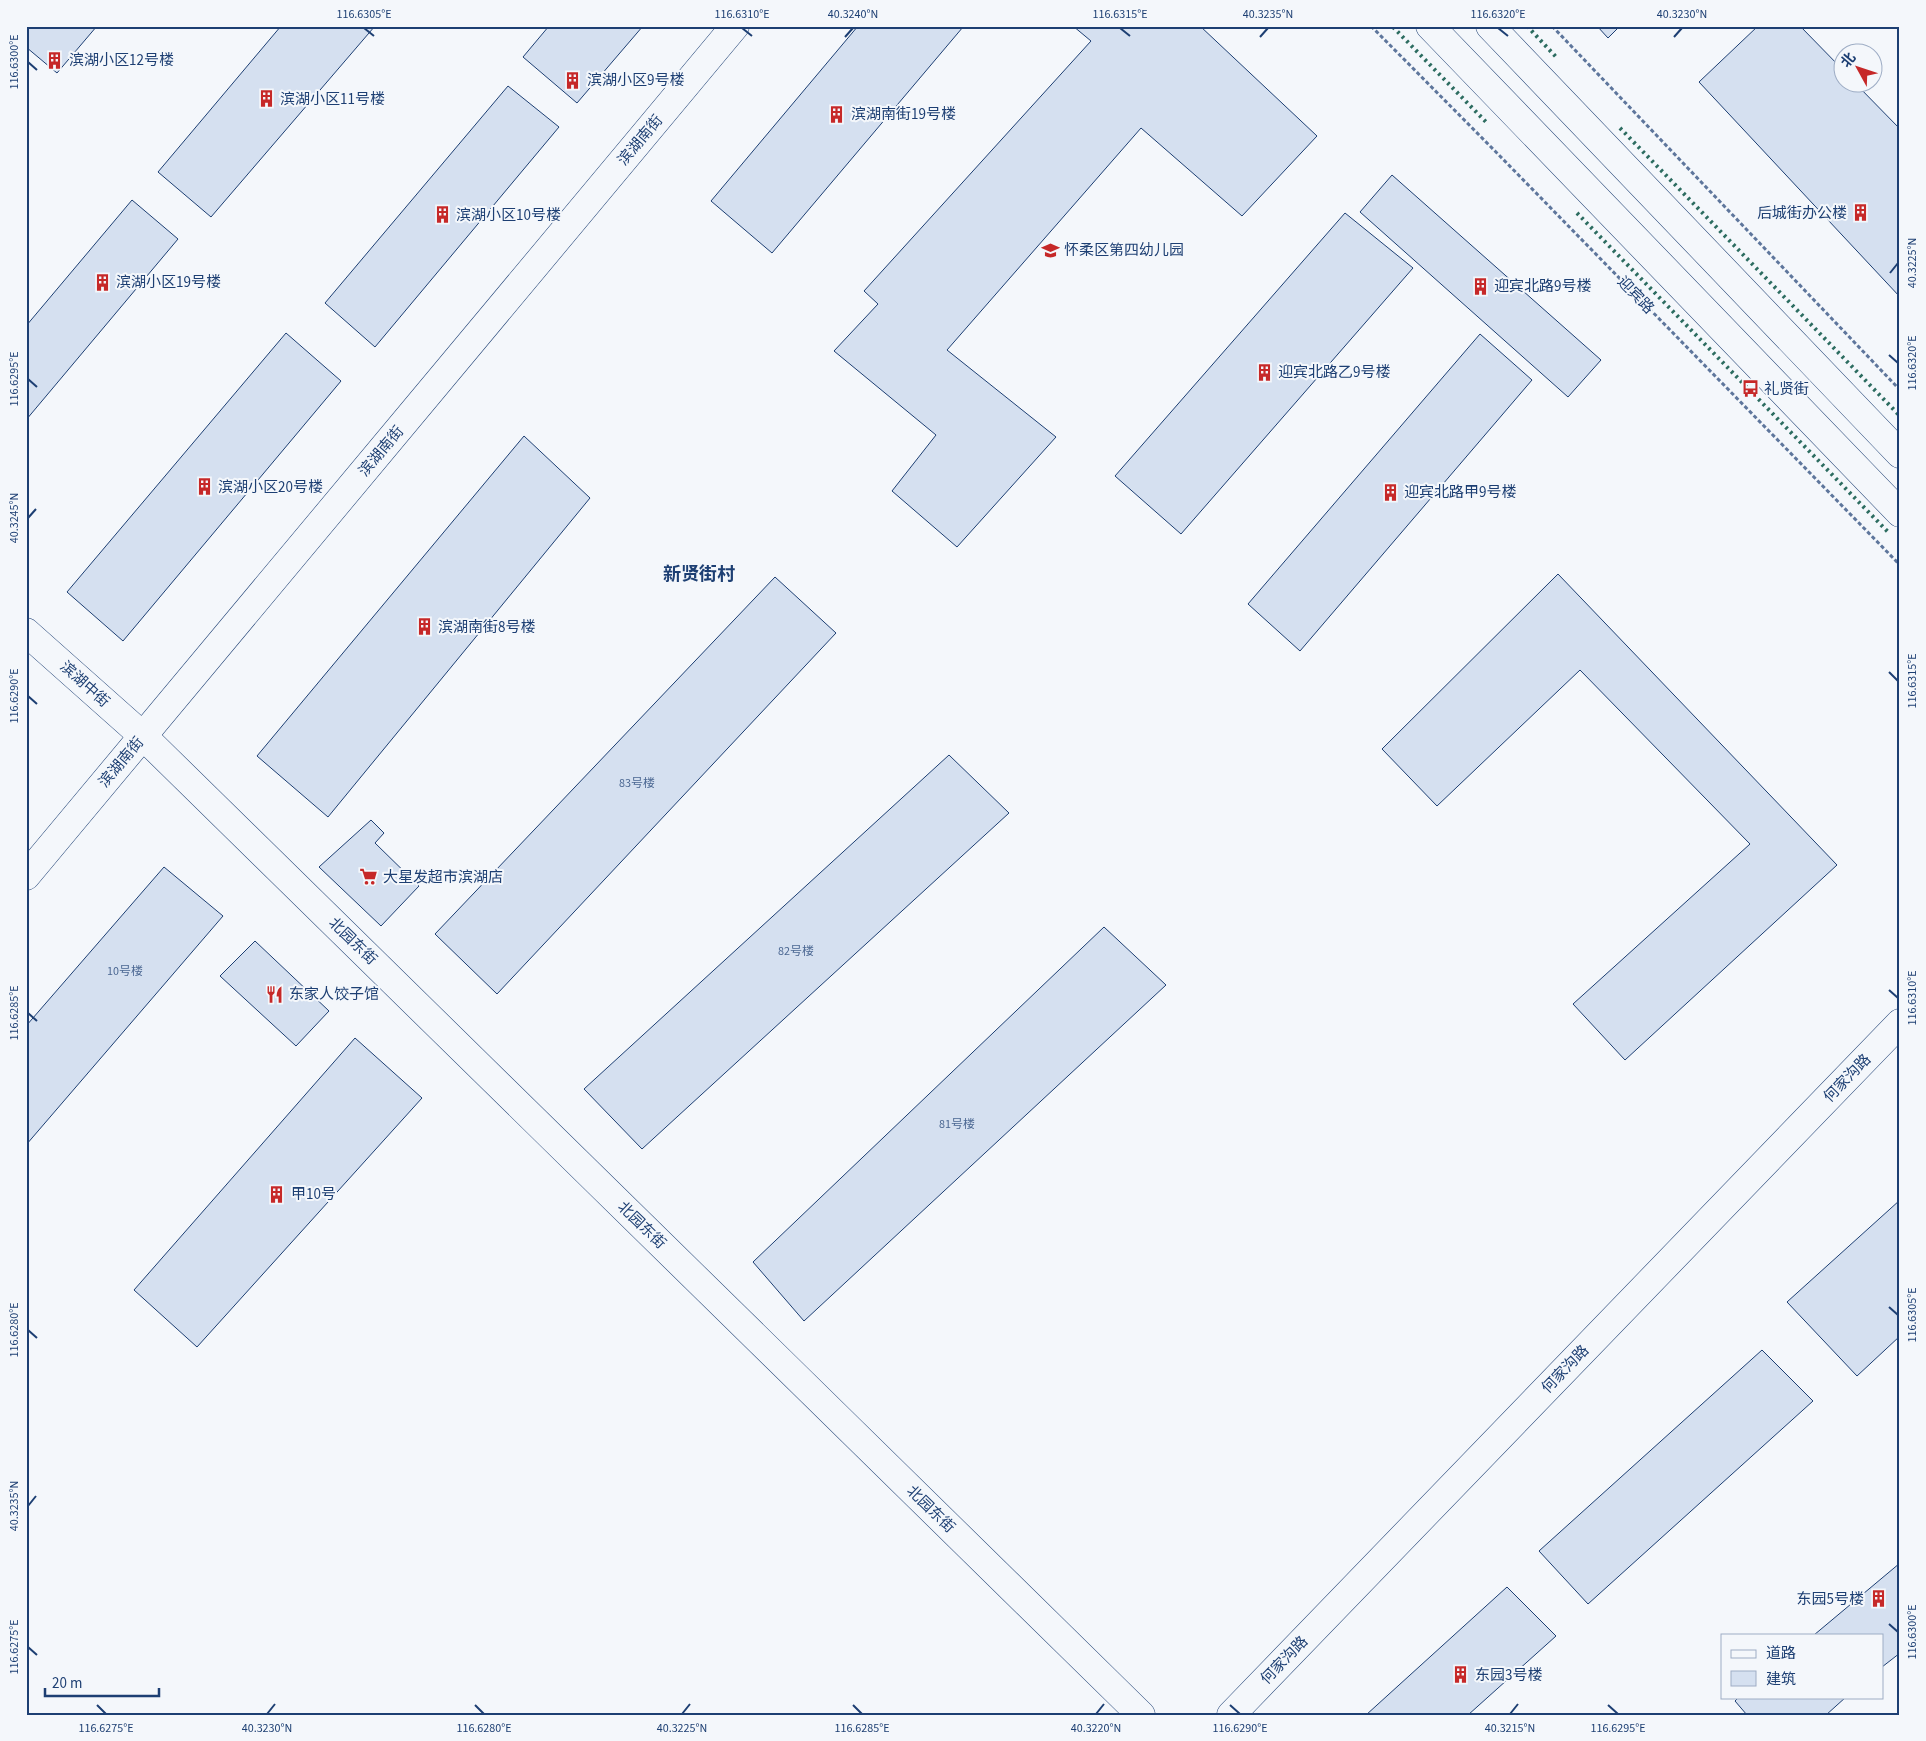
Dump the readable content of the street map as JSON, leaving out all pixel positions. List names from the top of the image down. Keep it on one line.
{"streets":{"street":["滨湖南街","滨湖中街","北园东街","何家沟路"],"path":["迎宾路"]},"crossings":[["滨湖南街","滨湖中街"],["滨湖南街","北园东街"],["滨湖中街","北园东街"]],"districts":["新贤街村"],"places":{"building":["滨湖小区12号楼","滨湖小区9号楼","滨湖小区11号楼","滨湖南街19号楼","后城街办公楼","滨湖小区10号楼","滨湖小区19号楼","迎宾北路9号楼","迎宾北路乙9号楼","滨湖小区20号楼","迎宾北路甲9号楼","滨湖南街8号楼","甲10号","东园5号楼","东园3号楼"],"school or university":["怀柔区第四幼儿园"],"bus stop":["礼贤街"],"supermarket":["大星发超市滨湖店"],"restaurant":["东家人饺子馆"]},"house_numbers":["83号楼","82号楼","10号楼","81号楼"],"legend":["道路","建筑"],"scale_bar":"20 m","north":"top left","coordinates":["116.6305°E","116.6310°E","40.3240°N","116.6315°E","40.3235°N","116.6320°E","40.3230°N","116.6300°E","40.3225°N","116.6295°E","40.3245°N","116.6290°E","116.6285°E","116.6280°E","116.6275°E","40.3220°N","40.3215°N"]}
